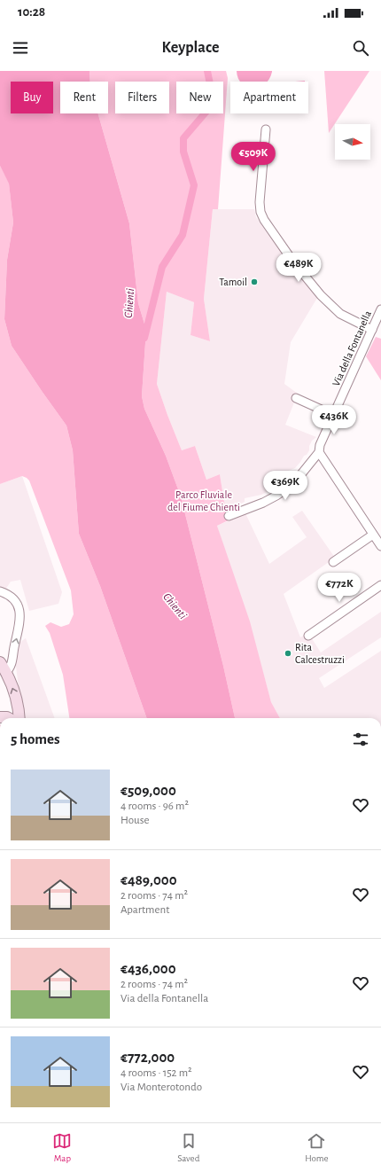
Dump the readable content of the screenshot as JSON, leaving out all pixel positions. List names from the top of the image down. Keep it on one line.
{"streets":{"street":["Via della Fontanella"]},"water":["Chienti"],"parks":["Parco Fluviale del Fiume Chienti"],"places":["Tamoil","Rita Calcestruzzi"],"north":"right","page":{"status":"10:28","header":"Keyplace","chip":["Buy","Rent","Filters","New","Apartment"],"price":["€509K","€489K","€436K","€369K","€772K"],"heading":"5 homes","list":[{"name":"€509,000","note":"4 rooms · 96 m² · House"},{"name":"€489,000","note":"2 rooms · 74 m² · Apartment"},{"name":"€436,000","note":"2 rooms · 74 m² · Via della Fontanella"},{"name":"€772,000","note":"4 rooms · 152 m² · Via Monterotondo"}],"tabs":["Map","Saved","Home"]}}
